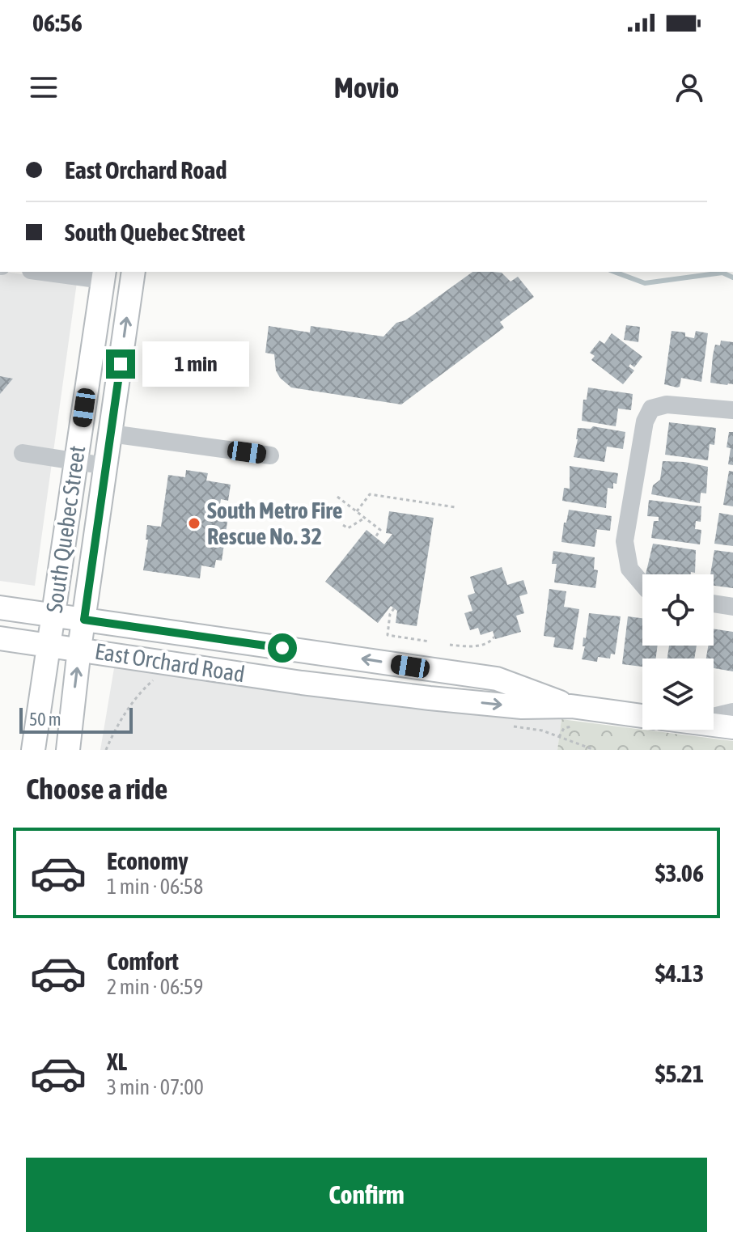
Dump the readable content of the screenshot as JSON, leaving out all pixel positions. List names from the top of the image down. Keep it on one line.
{"streets":{"main road":["South Quebec Street","East Orchard Road"]},"crossings":[["South Quebec Street","East Orchard Road"]],"places":["South Metro Fire Rescue No. 32"],"scale_bar":"50 m","page":{"status":"06:56","header":"Movio","banner":["East Orchard Road","South Quebec Street"],"bubble":"1 min","scale":"50 m","heading":"Choose a ride","list":[{"name":"Economy","note":"1 min · 06:58","value":"$3.06"},{"name":"Comfort","note":"2 min · 06:59","value":"$4.13"},{"name":"XL","note":"3 min · 07:00","value":"$5.21"}],"buttons":"Confirm"}}
